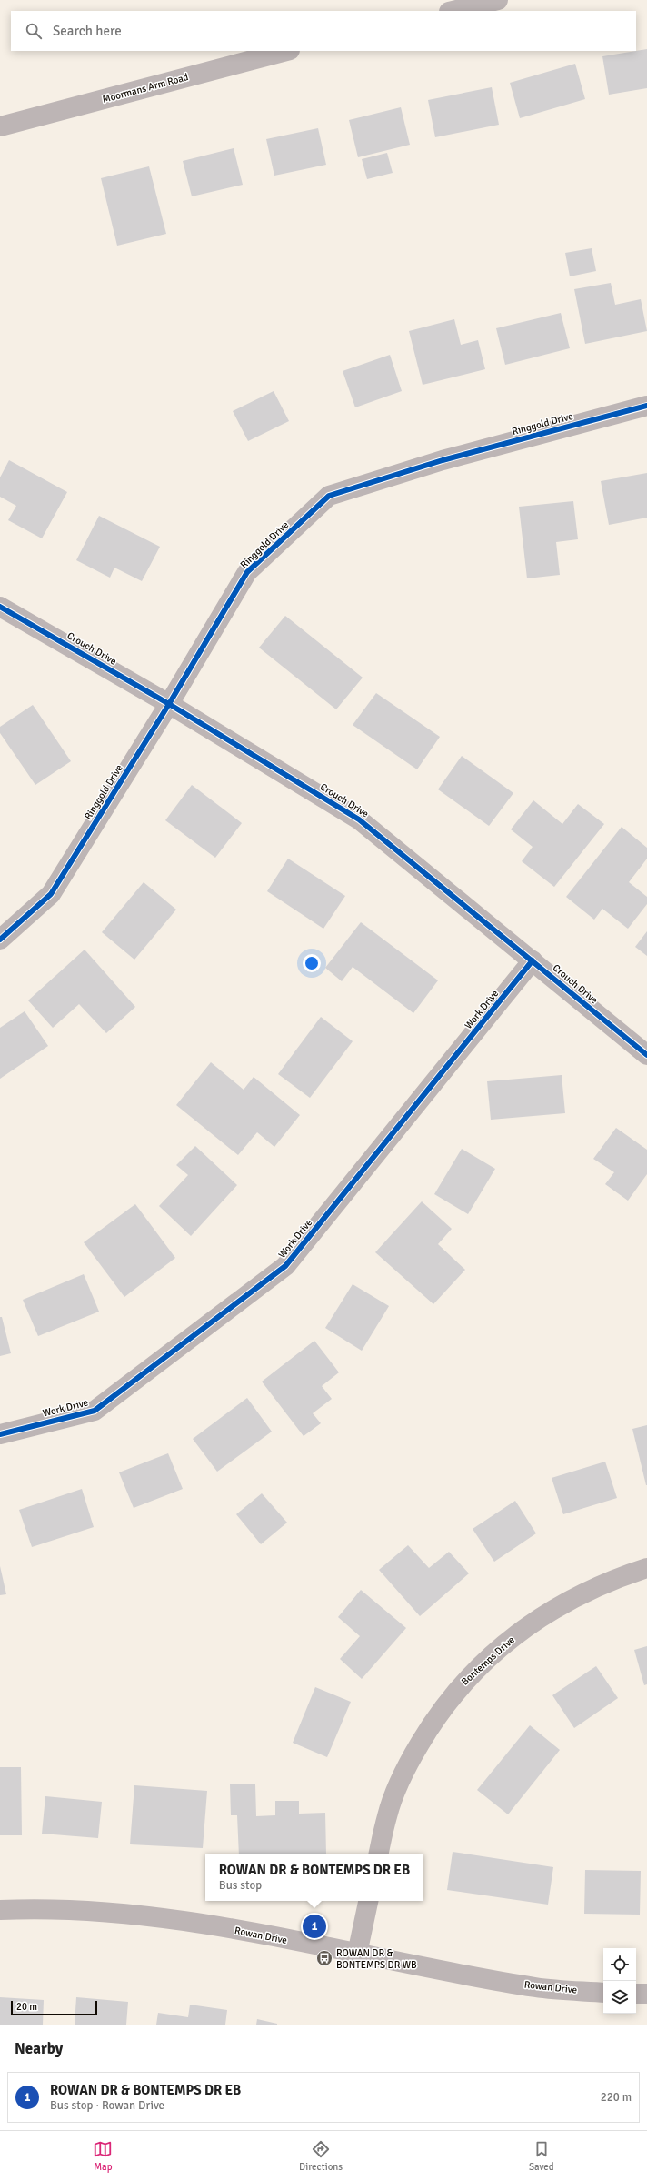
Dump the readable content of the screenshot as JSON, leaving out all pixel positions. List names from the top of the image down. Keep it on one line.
{"streets":{"street":["Moormans Arm Road","Ringgold Drive","Crouch Drive","Work Drive","Bontemps Drive","Rowan Drive"]},"crossings":[["Ringgold Drive","Crouch Drive"],["Crouch Drive","Work Drive"]],"places":{"bus stop":["ROWAN DR & BONTEMPS DR WB"]},"scale_bar":"20 m","page":{"search":"Search here","popup":["ROWAN DR & BONTEMPS DR EB","Bus stop"],"pins":"1","scale":"20 m","heading":"Nearby","list":[{"mark":"1","name":"ROWAN DR & BONTEMPS DR EB","note":"Bus stop · Rowan Drive","value":"220 m"}],"nav":["Map","Directions","Saved"]}}
